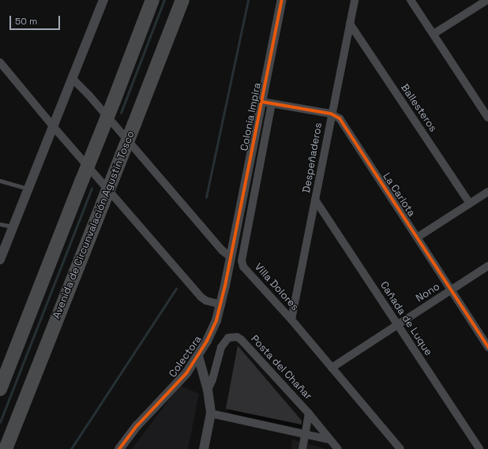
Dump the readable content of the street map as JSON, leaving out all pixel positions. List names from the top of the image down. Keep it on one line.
{"streets":{"highway":["Avenida de Circunvalación Agustín Tosco"],"street":["Ballesteros","Colonia Impira","Despeñaderos","La Carlota","Villa Dolores","Nono","Cañada de Luque","Colectora","Posta del Chañar"]},"crossings":[["Ballesteros","Despeñaderos"],["Colonia Impira","Colectora"],["Despeñaderos","La Carlota"],["Despeñaderos","Villa Dolores"],["Despeñaderos","Cañada de Luque"],["La Carlota","Nono"],["Villa Dolores","Nono"],["Nono","Cañada de Luque"]],"scale_bar":"50 m"}
